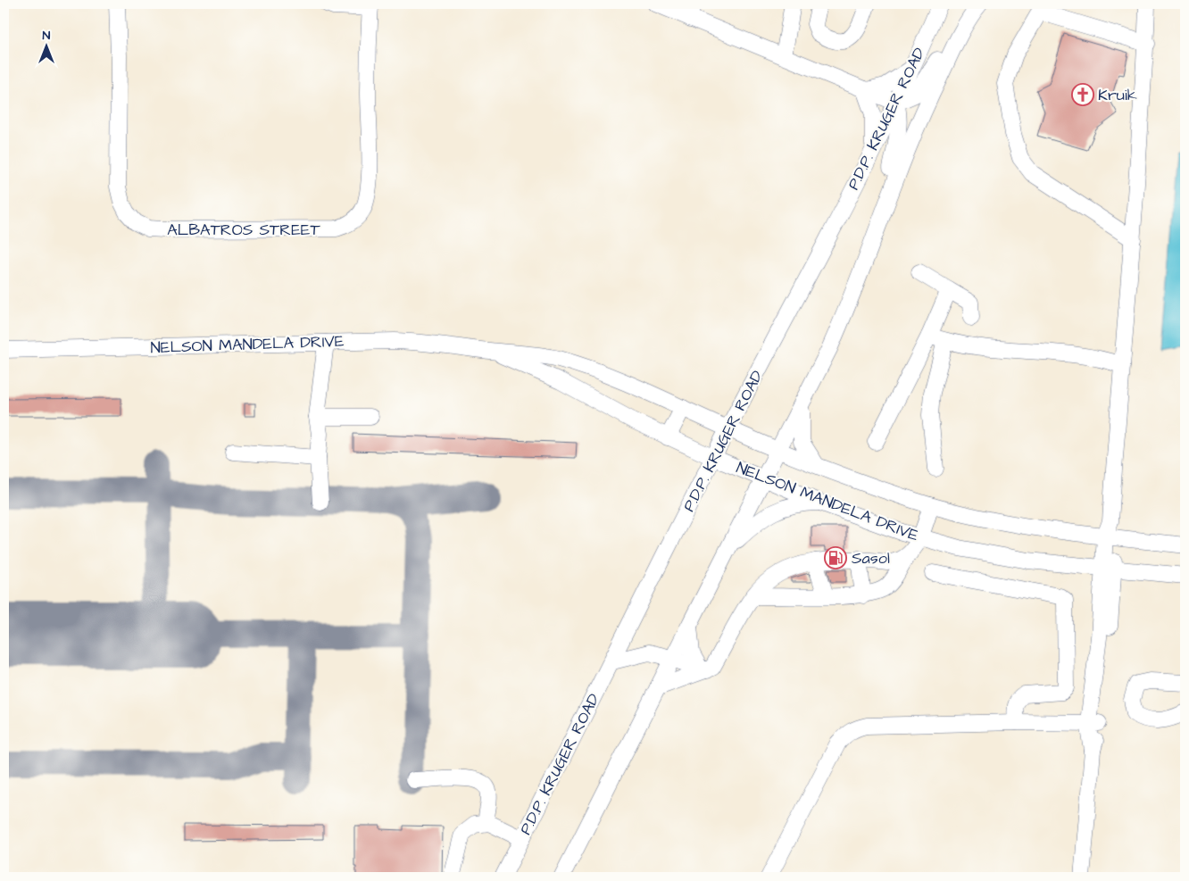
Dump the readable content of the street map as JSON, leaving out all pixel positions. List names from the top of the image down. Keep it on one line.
{"streets":{"street":["P.D.P. KRUGER ROAD","ALBATROS STREET","NELSON MANDELA DRIVE"]},"crossings":[["P.D.P. KRUGER ROAD","NELSON MANDELA DRIVE"]],"places":{"church":["Kruik"],"fuel station":["Sasol"]},"north":"top"}
